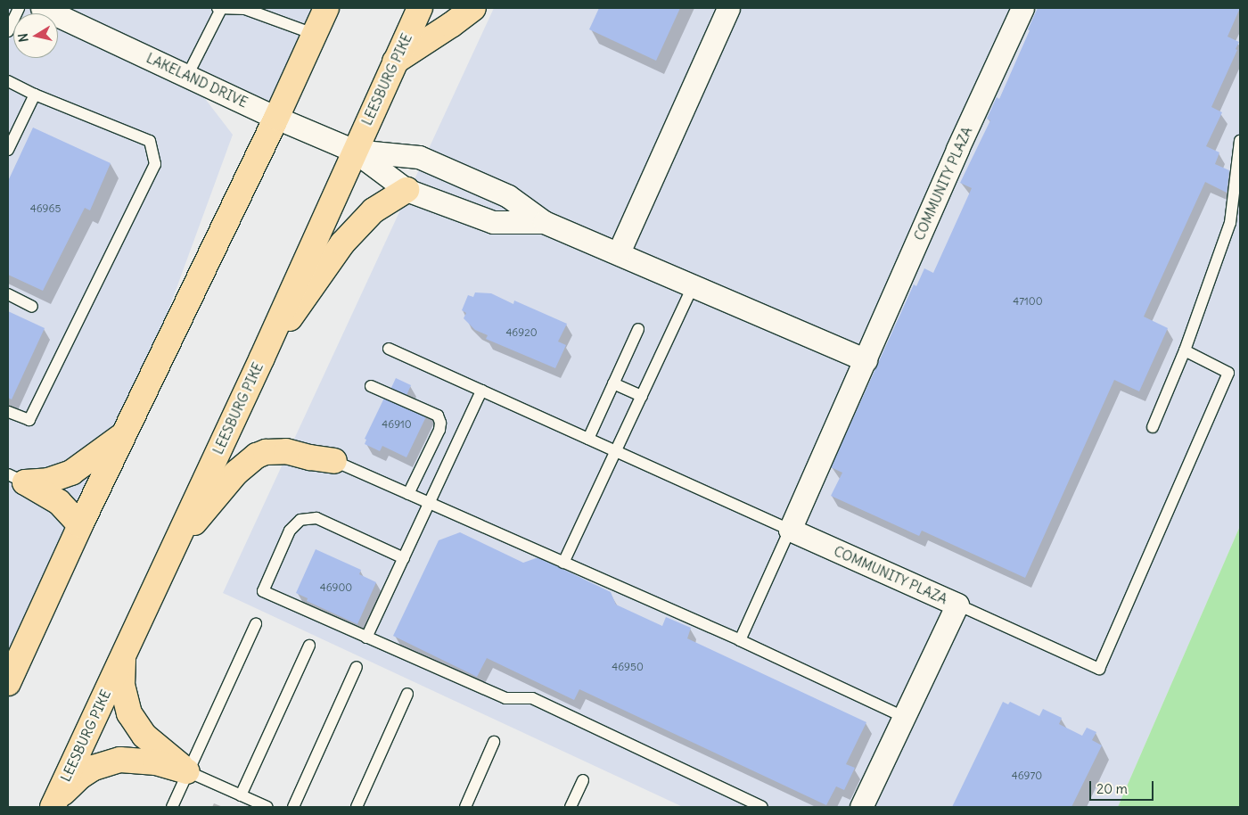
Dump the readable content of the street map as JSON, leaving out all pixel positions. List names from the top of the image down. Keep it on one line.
{"streets":{"highway":["LEESBURG PIKE"],"street":["LAKELAND DRIVE","COMMUNITY PLAZA"]},"crossings":[["LEESBURG PIKE","LAKELAND DRIVE"]],"house_numbers":["46965","47100","46920","46910","46900","46950","46970"],"scale_bar":"20 m","north":"left"}
